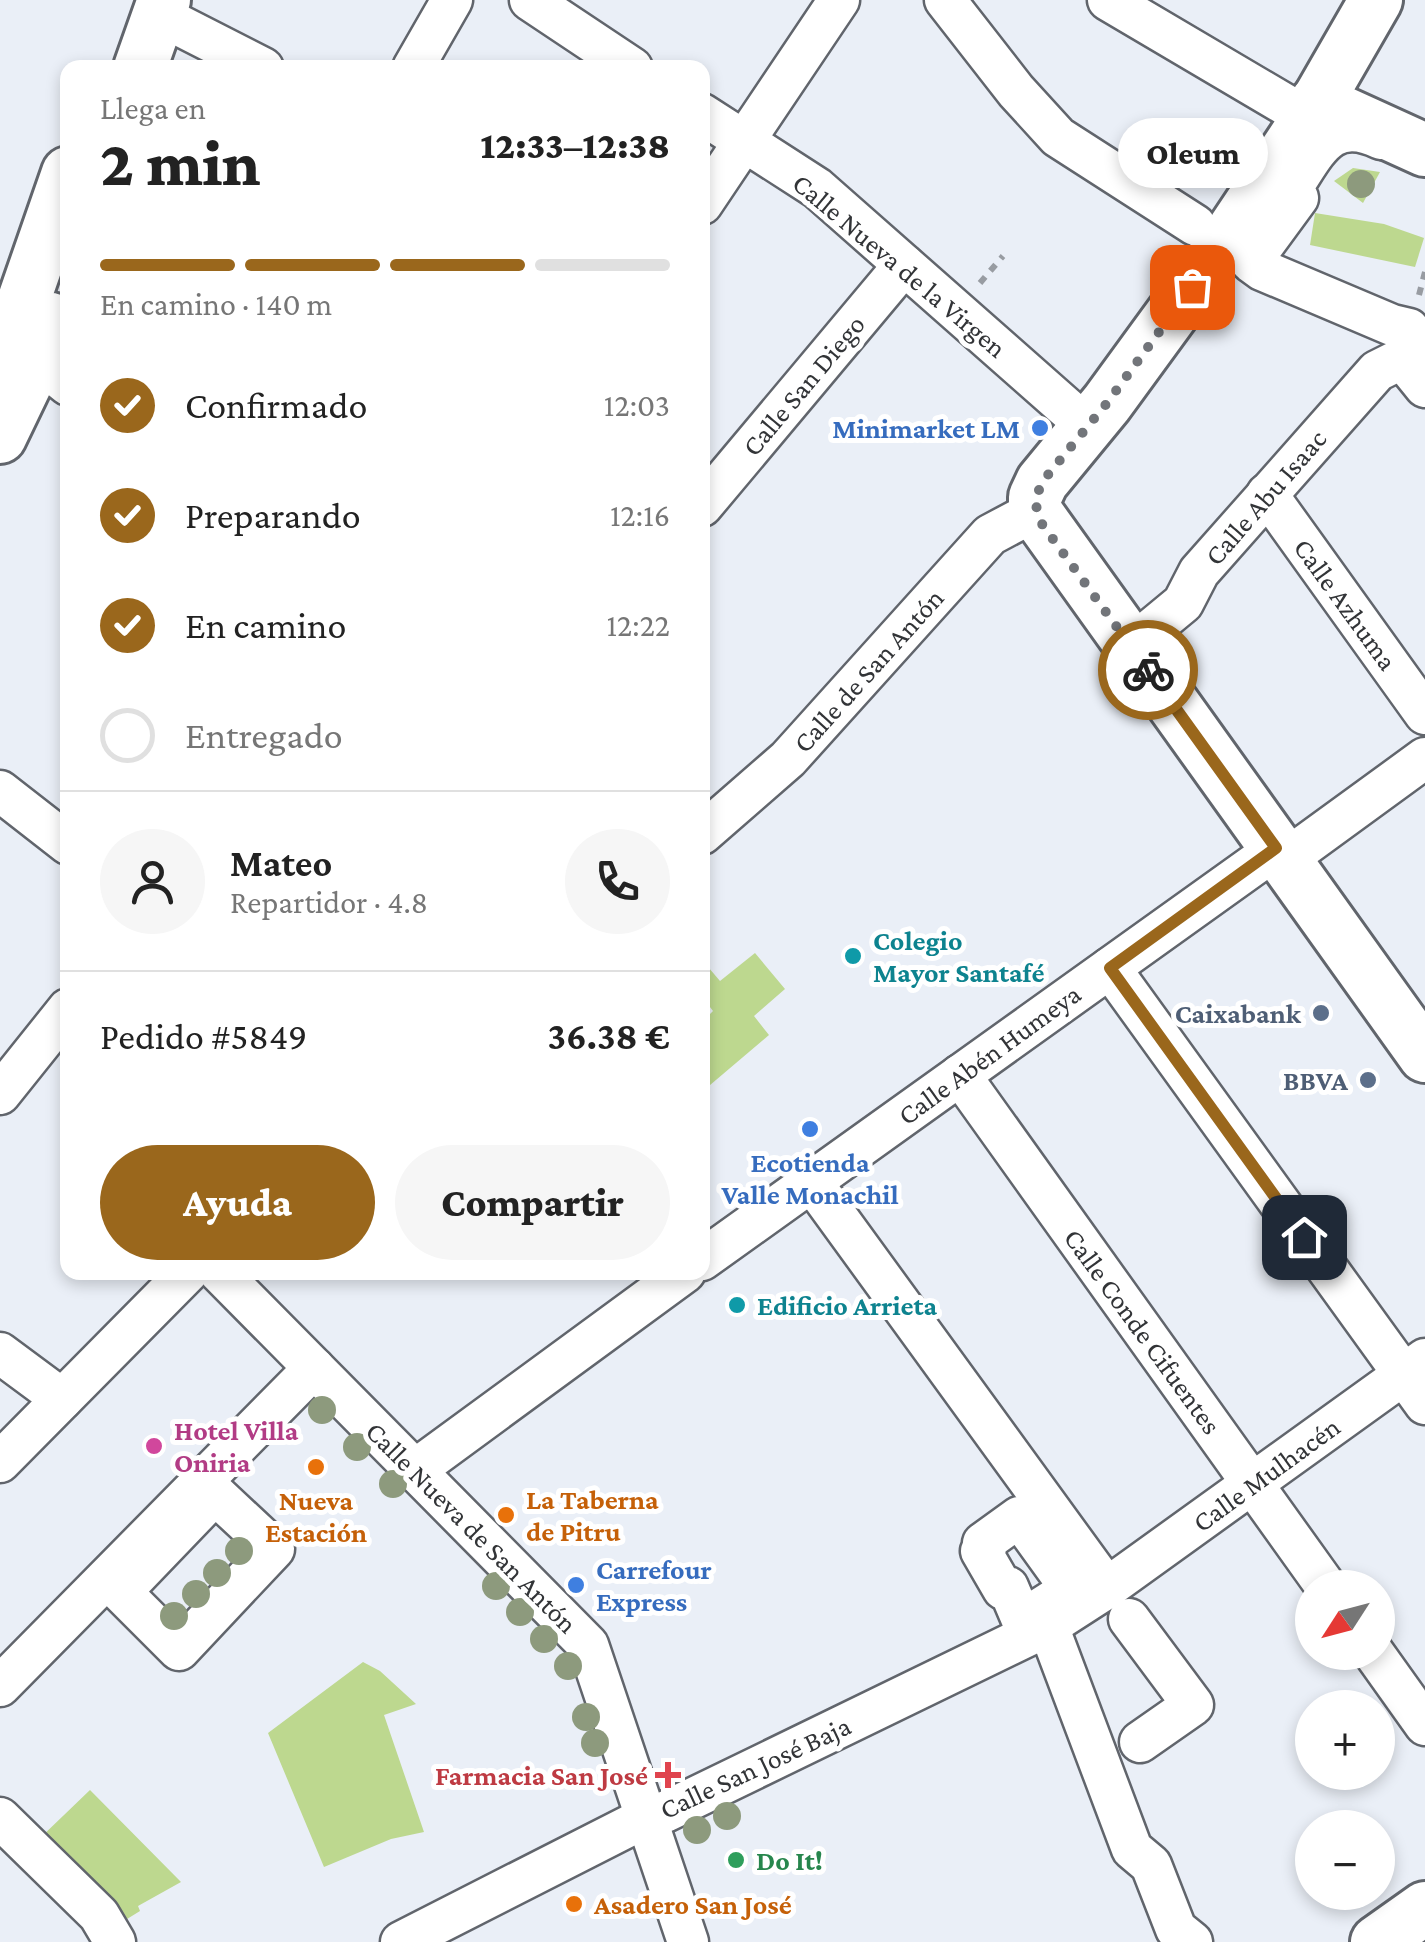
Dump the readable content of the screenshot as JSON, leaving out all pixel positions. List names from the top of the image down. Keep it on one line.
{"streets":{"street":["Calle Nueva de la Virgen","Calle San Diego","Calle Abu Isaac","Calle Azhuma","Calle de San Antón","Calle Abén Humeya","Calle Conde Cifuentes","Calle Mulhacén","Calle Nueva de San Antón","Calle San José Baja"]},"crossings":[["Calle Nueva de la Virgen","Calle San Diego"],["Calle Abu Isaac","Calle Azhuma"],["Calle Abén Humeya","Calle Conde Cifuentes"],["Calle Conde Cifuentes","Calle Mulhacén"],["Calle Mulhacén","Calle San José Baja"],["Calle Nueva de San Antón","Calle San José Baja"]],"places":{"other":["Oleum","Minimarket LM","Colegio Mayor Santafé","Caixabank","BBVA","Ecotienda Valle Monachil","Edificio Arrieta","Hotel Villa Oniria","Nueva Estación","La Taberna de Pitru","Carrefour Express","Do It!","Asadero San José"],"health":["Farmacia San José"]},"north":"bottom left","page":{"heading":["2 min","Llega en","12:33–12:38"],"panel":["Mateo","Repartidor · 4.8","Pedido #5849","36.38 €"],"bubble":"Oleum","bar":"En camino · 140 m","list":[["Confirmado","12:03"],["Preparando","12:16"],["En camino","12:22"],"Entregado"],"buttons":["Ayuda","Compartir"],"map_buttons":["+","−"]}}
